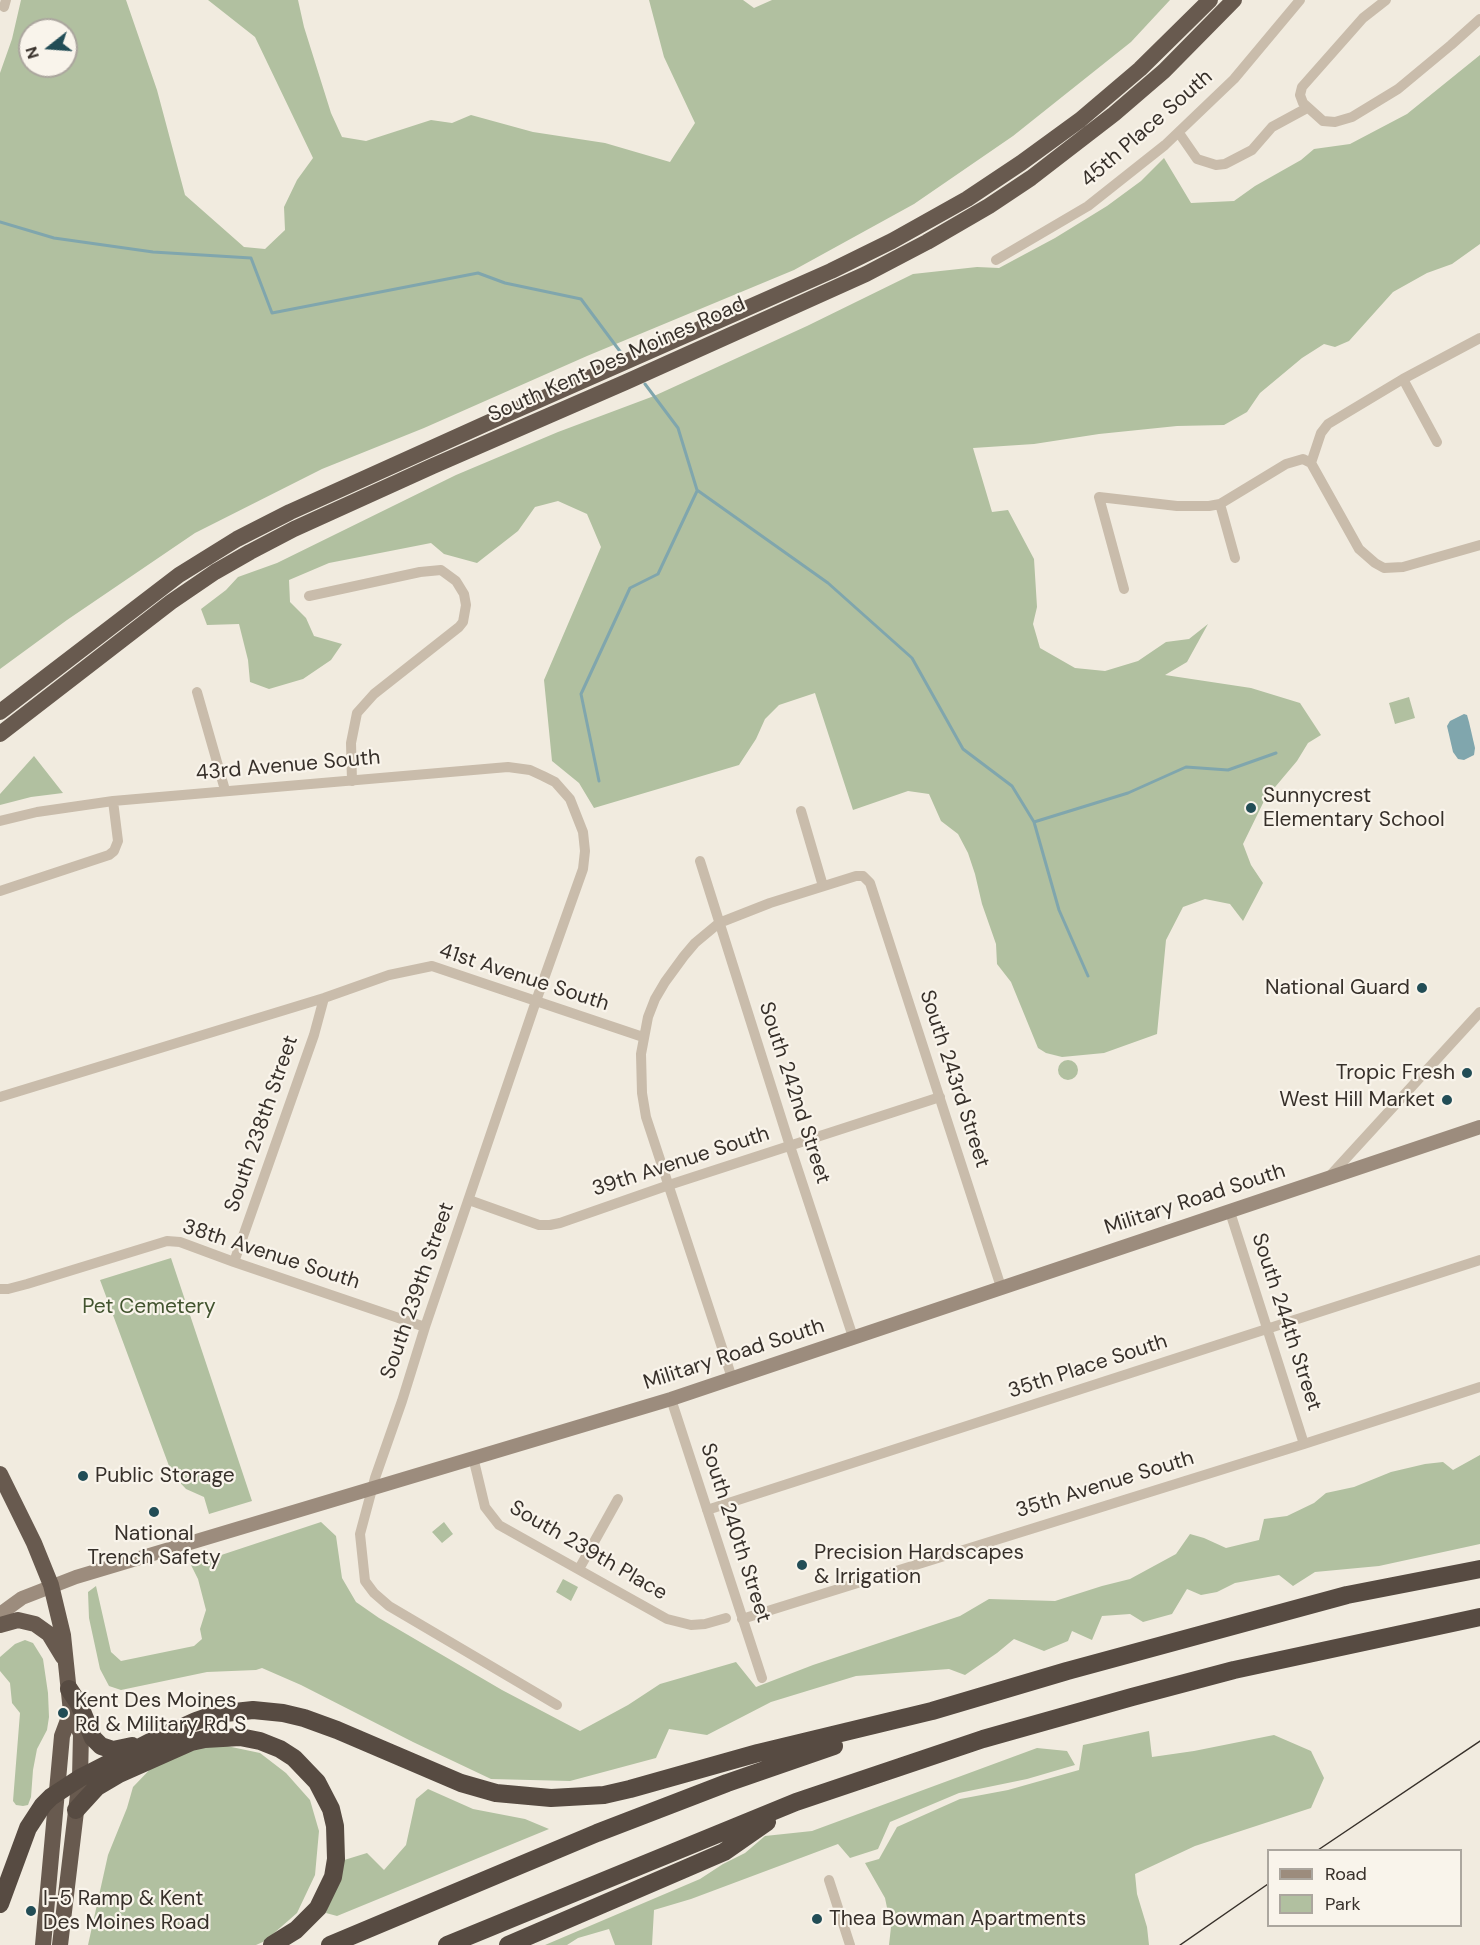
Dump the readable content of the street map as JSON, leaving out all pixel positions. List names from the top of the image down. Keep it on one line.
{"streets":{"highway":["South Kent Des Moines Road"],"main road":["Military Road South"],"street":["45th Place South","43rd Avenue South","41st Avenue South","South 243rd Street","South 242nd Street","South 238th Street","39th Avenue South","38th Avenue South","South 239th Street","South 244th Street","35th Place South","35th Avenue South","South 240th Street","South 239th Place"]},"crossings":[["43rd Avenue South","South 239th Street"],["41st Avenue South","South 238th Street"],["41st Avenue South","South 239th Street"],["South 243rd Street","39th Avenue South"],["South 243rd Street","Military Road South"],["South 242nd Street","39th Avenue South"],["South 242nd Street","Military Road South"],["South 238th Street","38th Avenue South"],["39th Avenue South","South 239th Street"],["Military Road South","South 239th Street"],["Military Road South","South 244th Street"],["Military Road South","South 240th Street"],["Military Road South","South 239th Place"],["38th Avenue South","South 239th Street"],["South 244th Street","35th Place South"],["South 244th Street","35th Avenue South"],["35th Place South","South 240th Street"],["35th Avenue South","South 240th Street"]],"parks":["Pet Cemetery"],"places":["Sunnycrest Elementary School","National Guard","Tropic Fresh","West Hill Market","Public Storage","National Trench Safety","Precision Hardscapes & Irrigation","Kent Des Moines Rd & Military Rd S","I-5 Ramp & Kent Des Moines Road","Thea Bowman Apartments"],"legend":["Road","Park"],"north":"left"}
